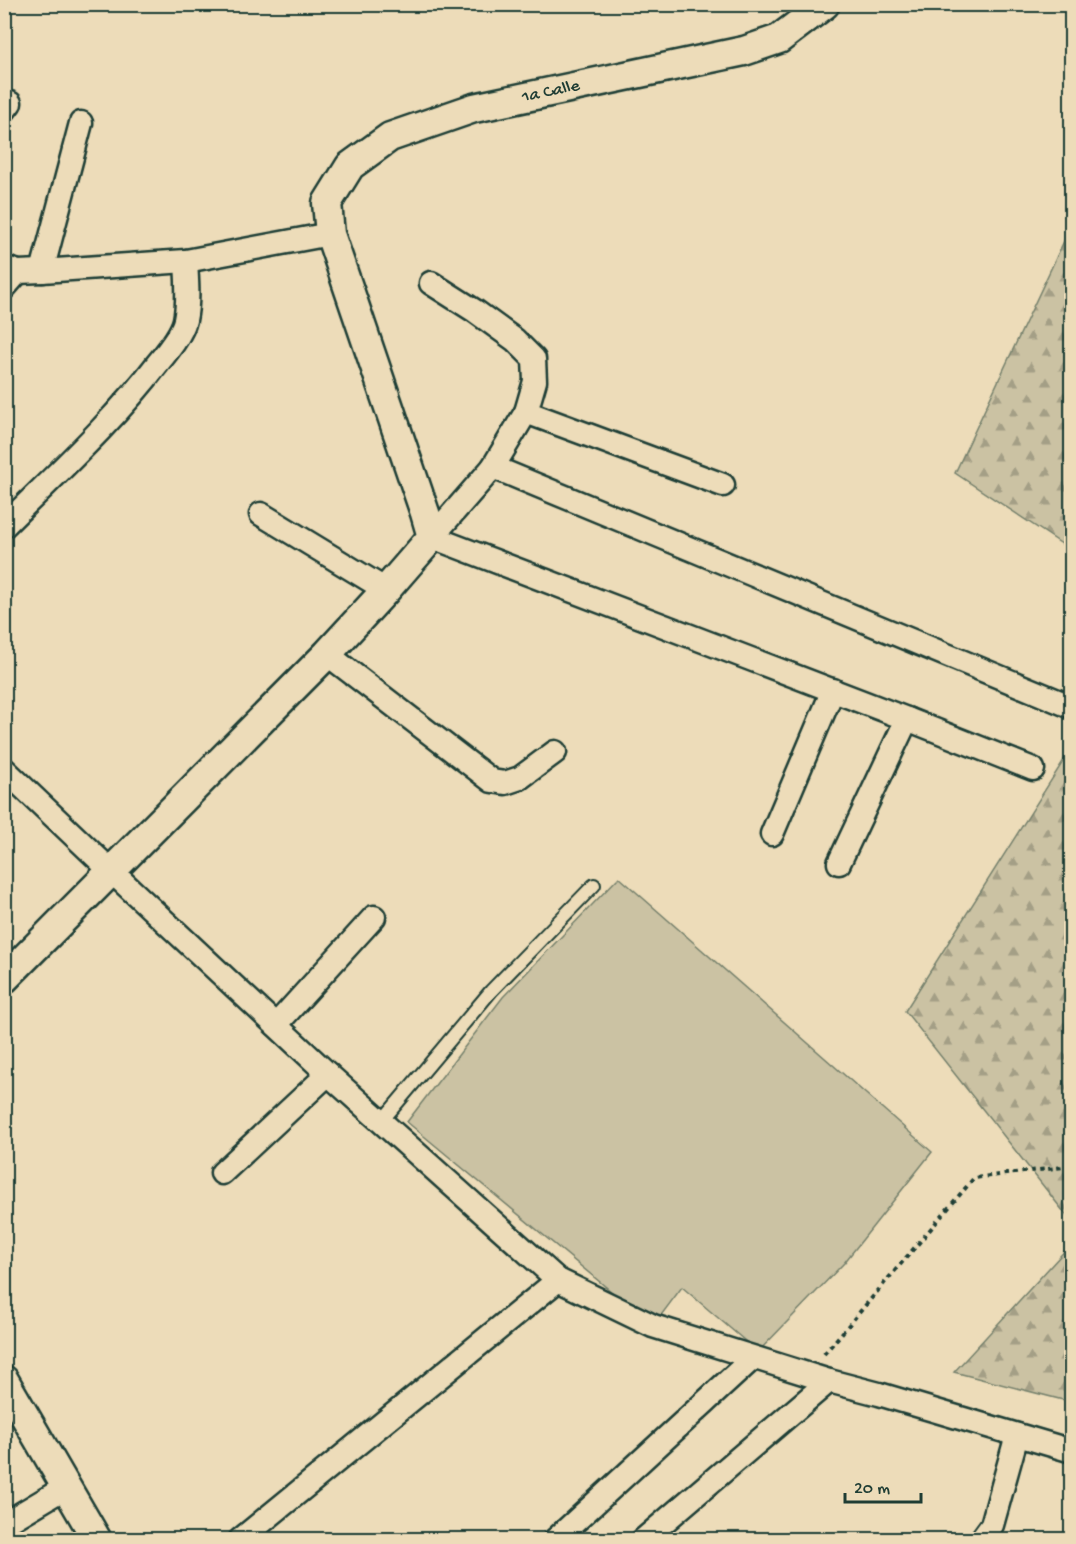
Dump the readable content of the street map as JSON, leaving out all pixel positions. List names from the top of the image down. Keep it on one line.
{"streets":{"street":["1a Calle"]},"scale_bar":"20 m"}
